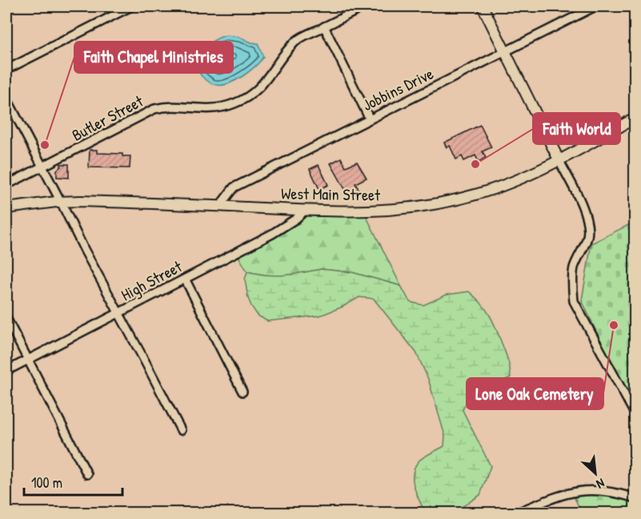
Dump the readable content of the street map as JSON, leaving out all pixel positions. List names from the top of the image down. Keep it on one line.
{"streets":{"main road":["West Main Street"],"street":["Jobbins Drive","Butler Street","High Street"]},"crossings":[["Jobbins Drive","West Main Street"],["West Main Street","High Street"]],"places":["Faith Chapel Ministries","Faith World","Lone Oak Cemetery"],"scale_bar":"100 m","north":"bottom right"}
